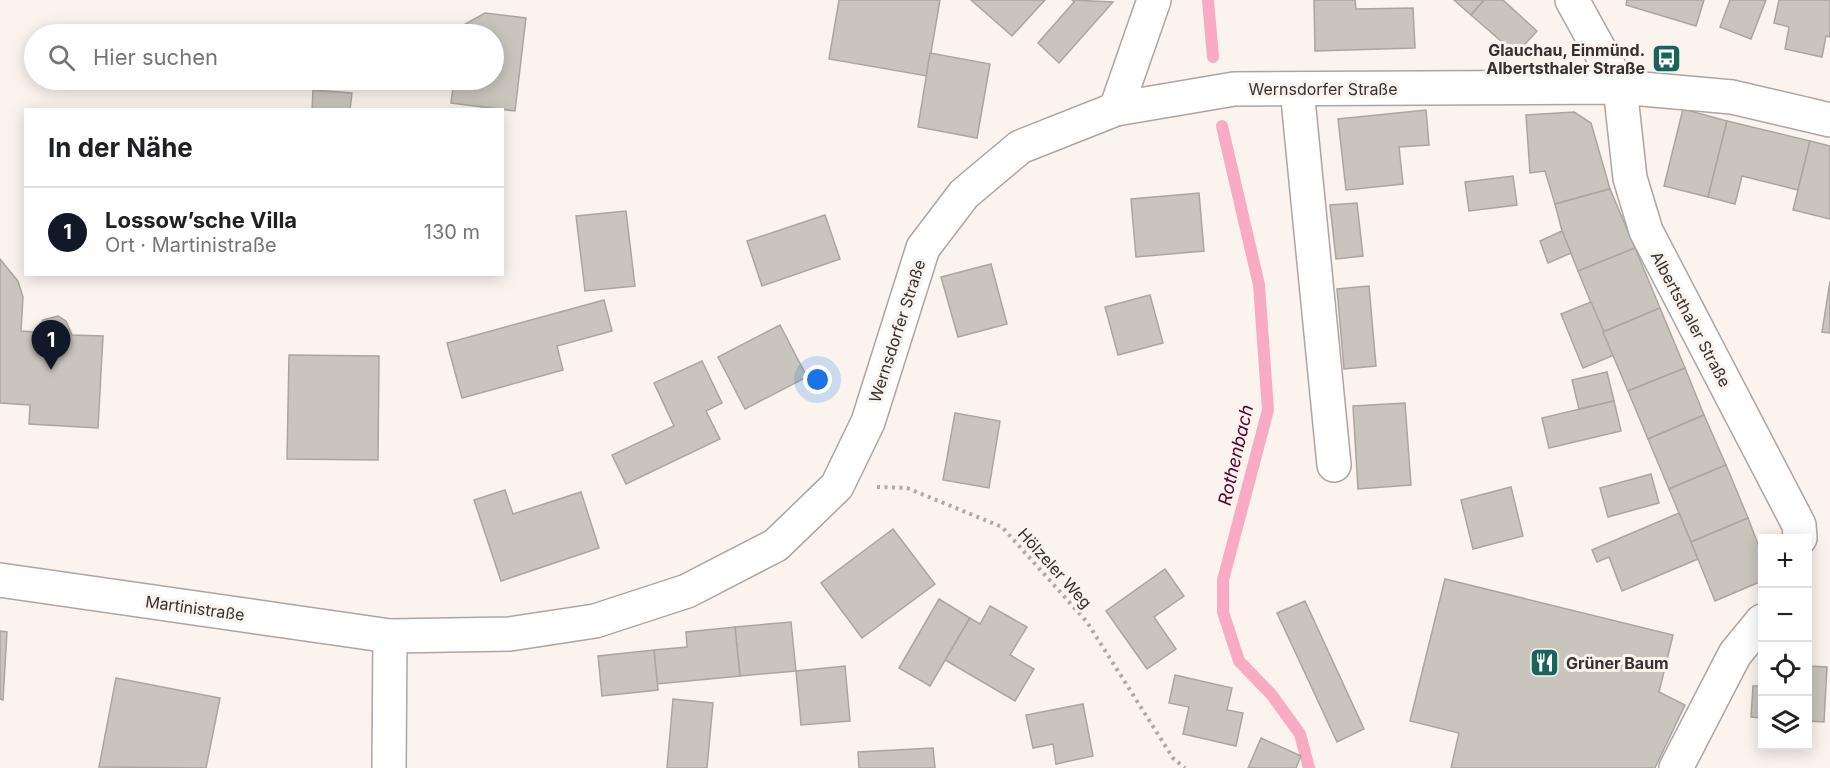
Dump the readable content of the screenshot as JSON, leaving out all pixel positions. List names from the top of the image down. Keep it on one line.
{"streets":{"street":["Wernsdorfer Straße","Albertsthaler Straße","Martinistraße"],"path":["Hölzeler Weg"]},"crossings":[["Wernsdorfer Straße","Albertsthaler Straße"],["Wernsdorfer Straße","Hölzeler Weg"],["Wernsdorfer Straße","Martinistraße"]],"water":["Rothenbach"],"places":{"bus stop":["Glauchau, Einmünd. Albertsthaler Straße"],"restaurant":["Grüner Baum"]},"page":{"search":"Hier suchen","heading":"In der Nähe","list":[{"mark":"1","name":"Lossow’sche Villa","note":"Ort · Martinistraße","value":"130 m"}],"pins":"1","map_buttons":["+","−"]}}
